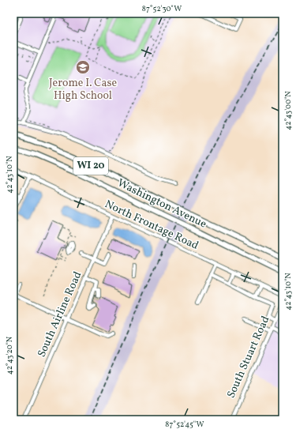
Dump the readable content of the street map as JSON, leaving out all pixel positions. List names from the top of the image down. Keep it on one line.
{"streets":{"main road":["WI 20","Washington Avenue"],"street":["North Frontage Road","South Airline Road","South Stuart Road"]},"crossings":[["North Frontage Road","South Airline Road"]],"places":{"school or university":["Jerome I. Case High School"]},"coordinates":["87°52'30\"W","42°43'00\"N","42°43'10\"N","42°43'20\"N","87°52'45\"W"]}
